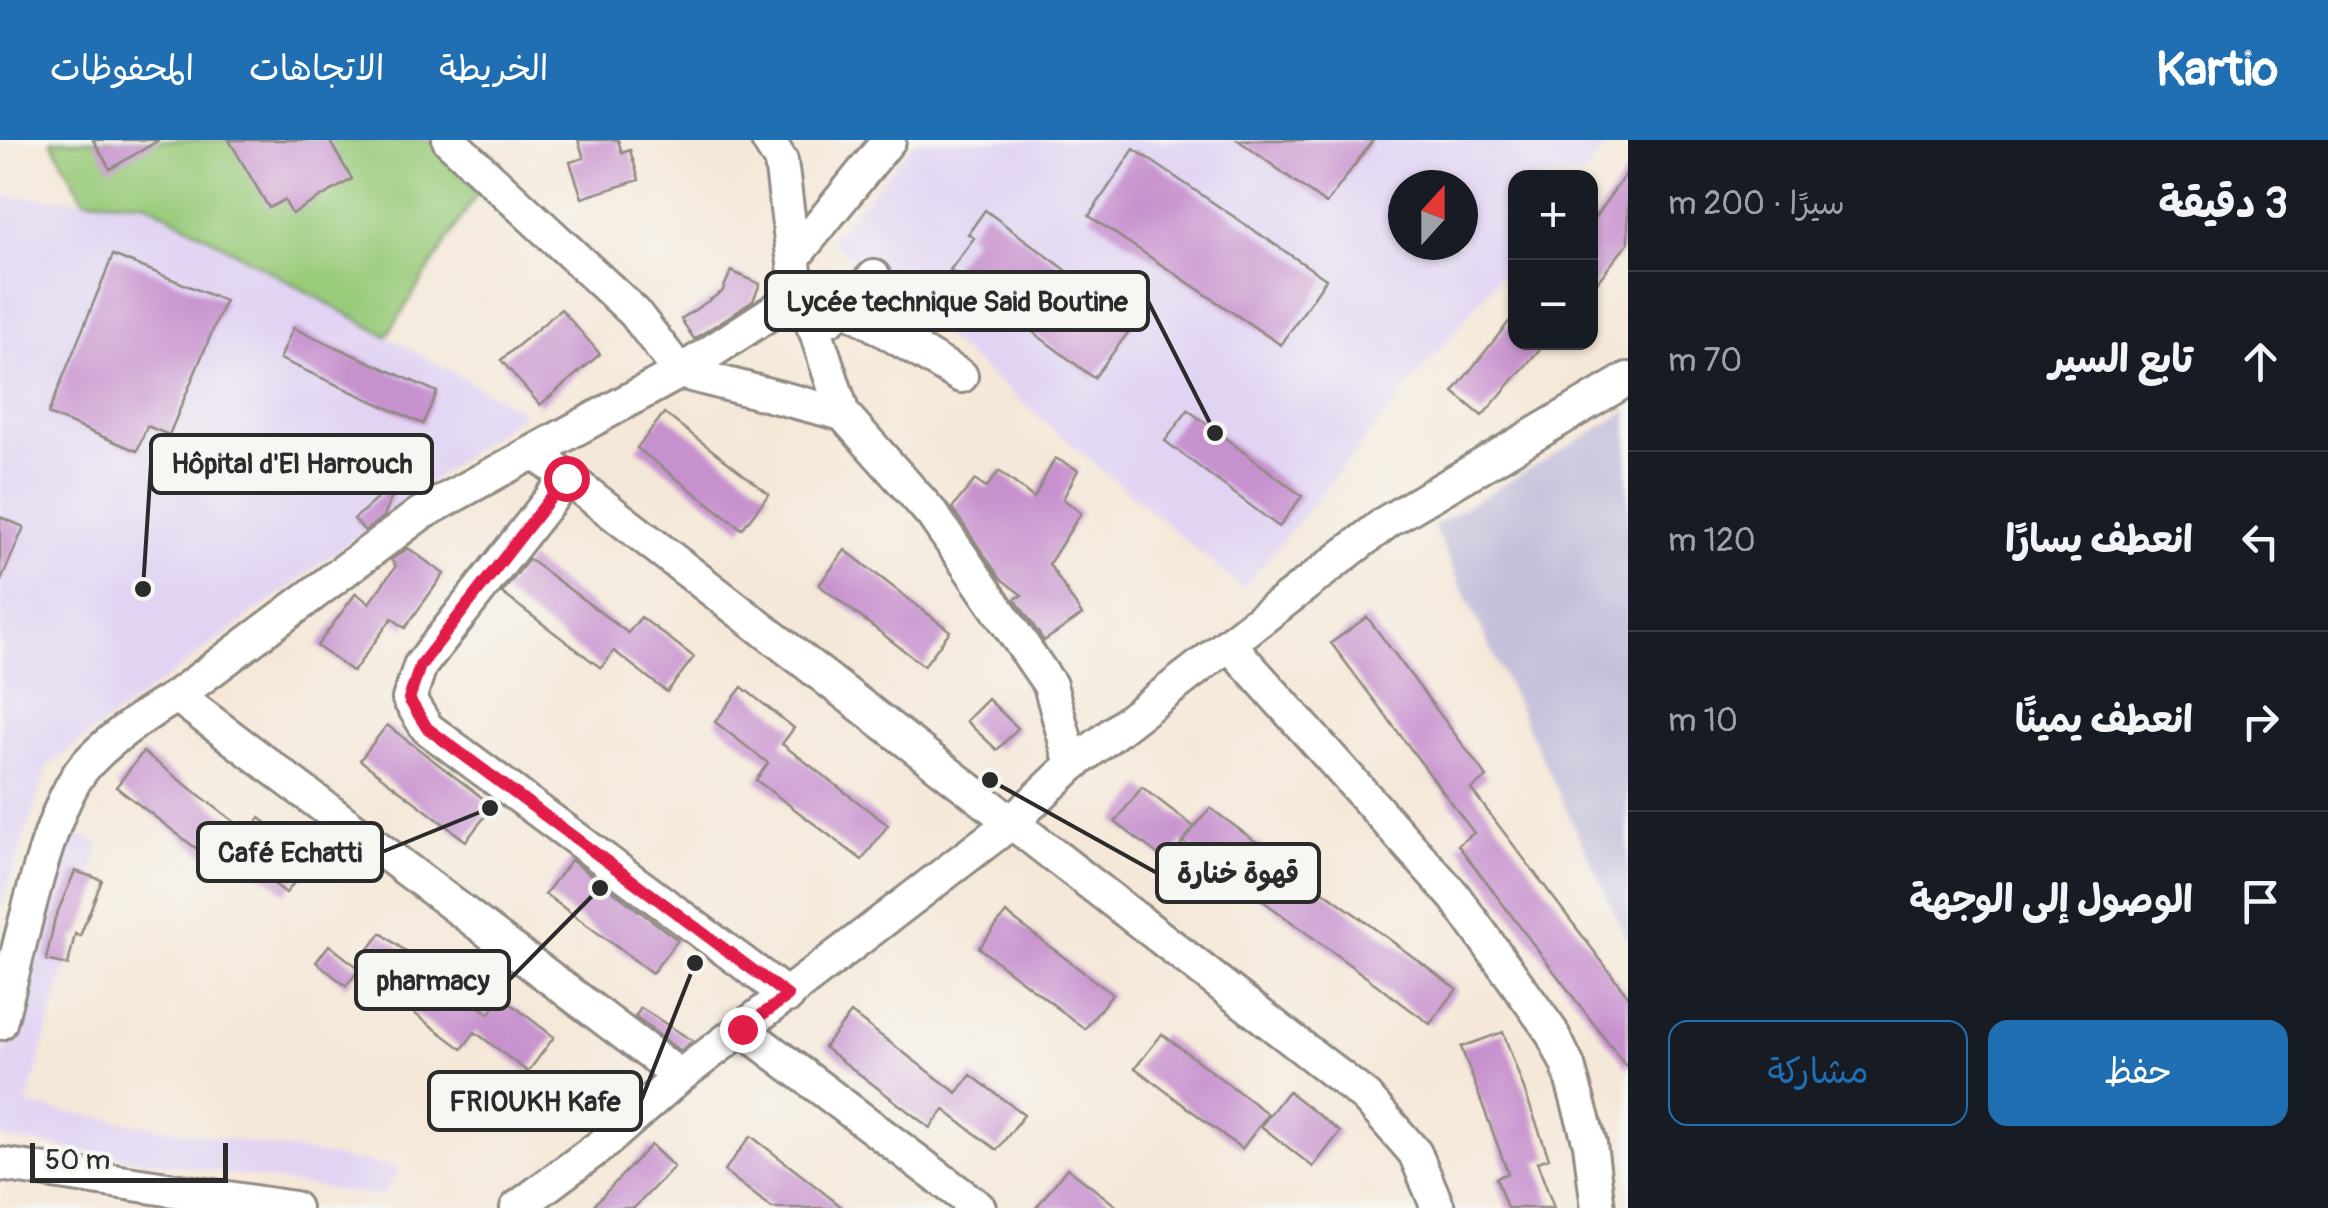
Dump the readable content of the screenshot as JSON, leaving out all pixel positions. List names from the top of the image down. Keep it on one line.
{"places":["Lycée technique Said Boutine","Hôpital d'El Harrouch","قهوة خنارة","Café Echatti","pharmacy","FRIOUKH Kafe"],"scale_bar":"50 m","north":"top","page":{"header":"Kartio","nav":["الخريطة","الاتجاهات","المحفوظات"],"heading":["3 دقيقة","سيرًا · 200 m"],"map_buttons":["+","−"],"list":[["تابع السير","70 m"],["انعطف يسارًا","120 m"],["انعطف يمينًا","10 m"],"الوصول إلى الوجهة"],"buttons":["حفظ","مشاركة"],"scale":"50 m"}}
